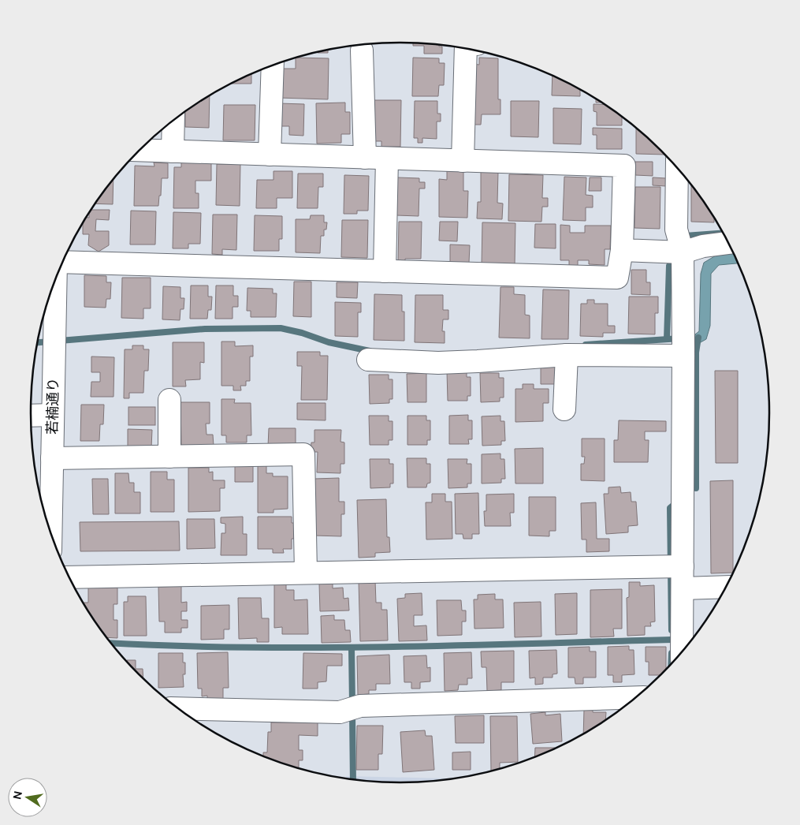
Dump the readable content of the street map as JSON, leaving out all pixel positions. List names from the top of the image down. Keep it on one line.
{"streets":{"street":["若楠通り"]},"north":"left"}
